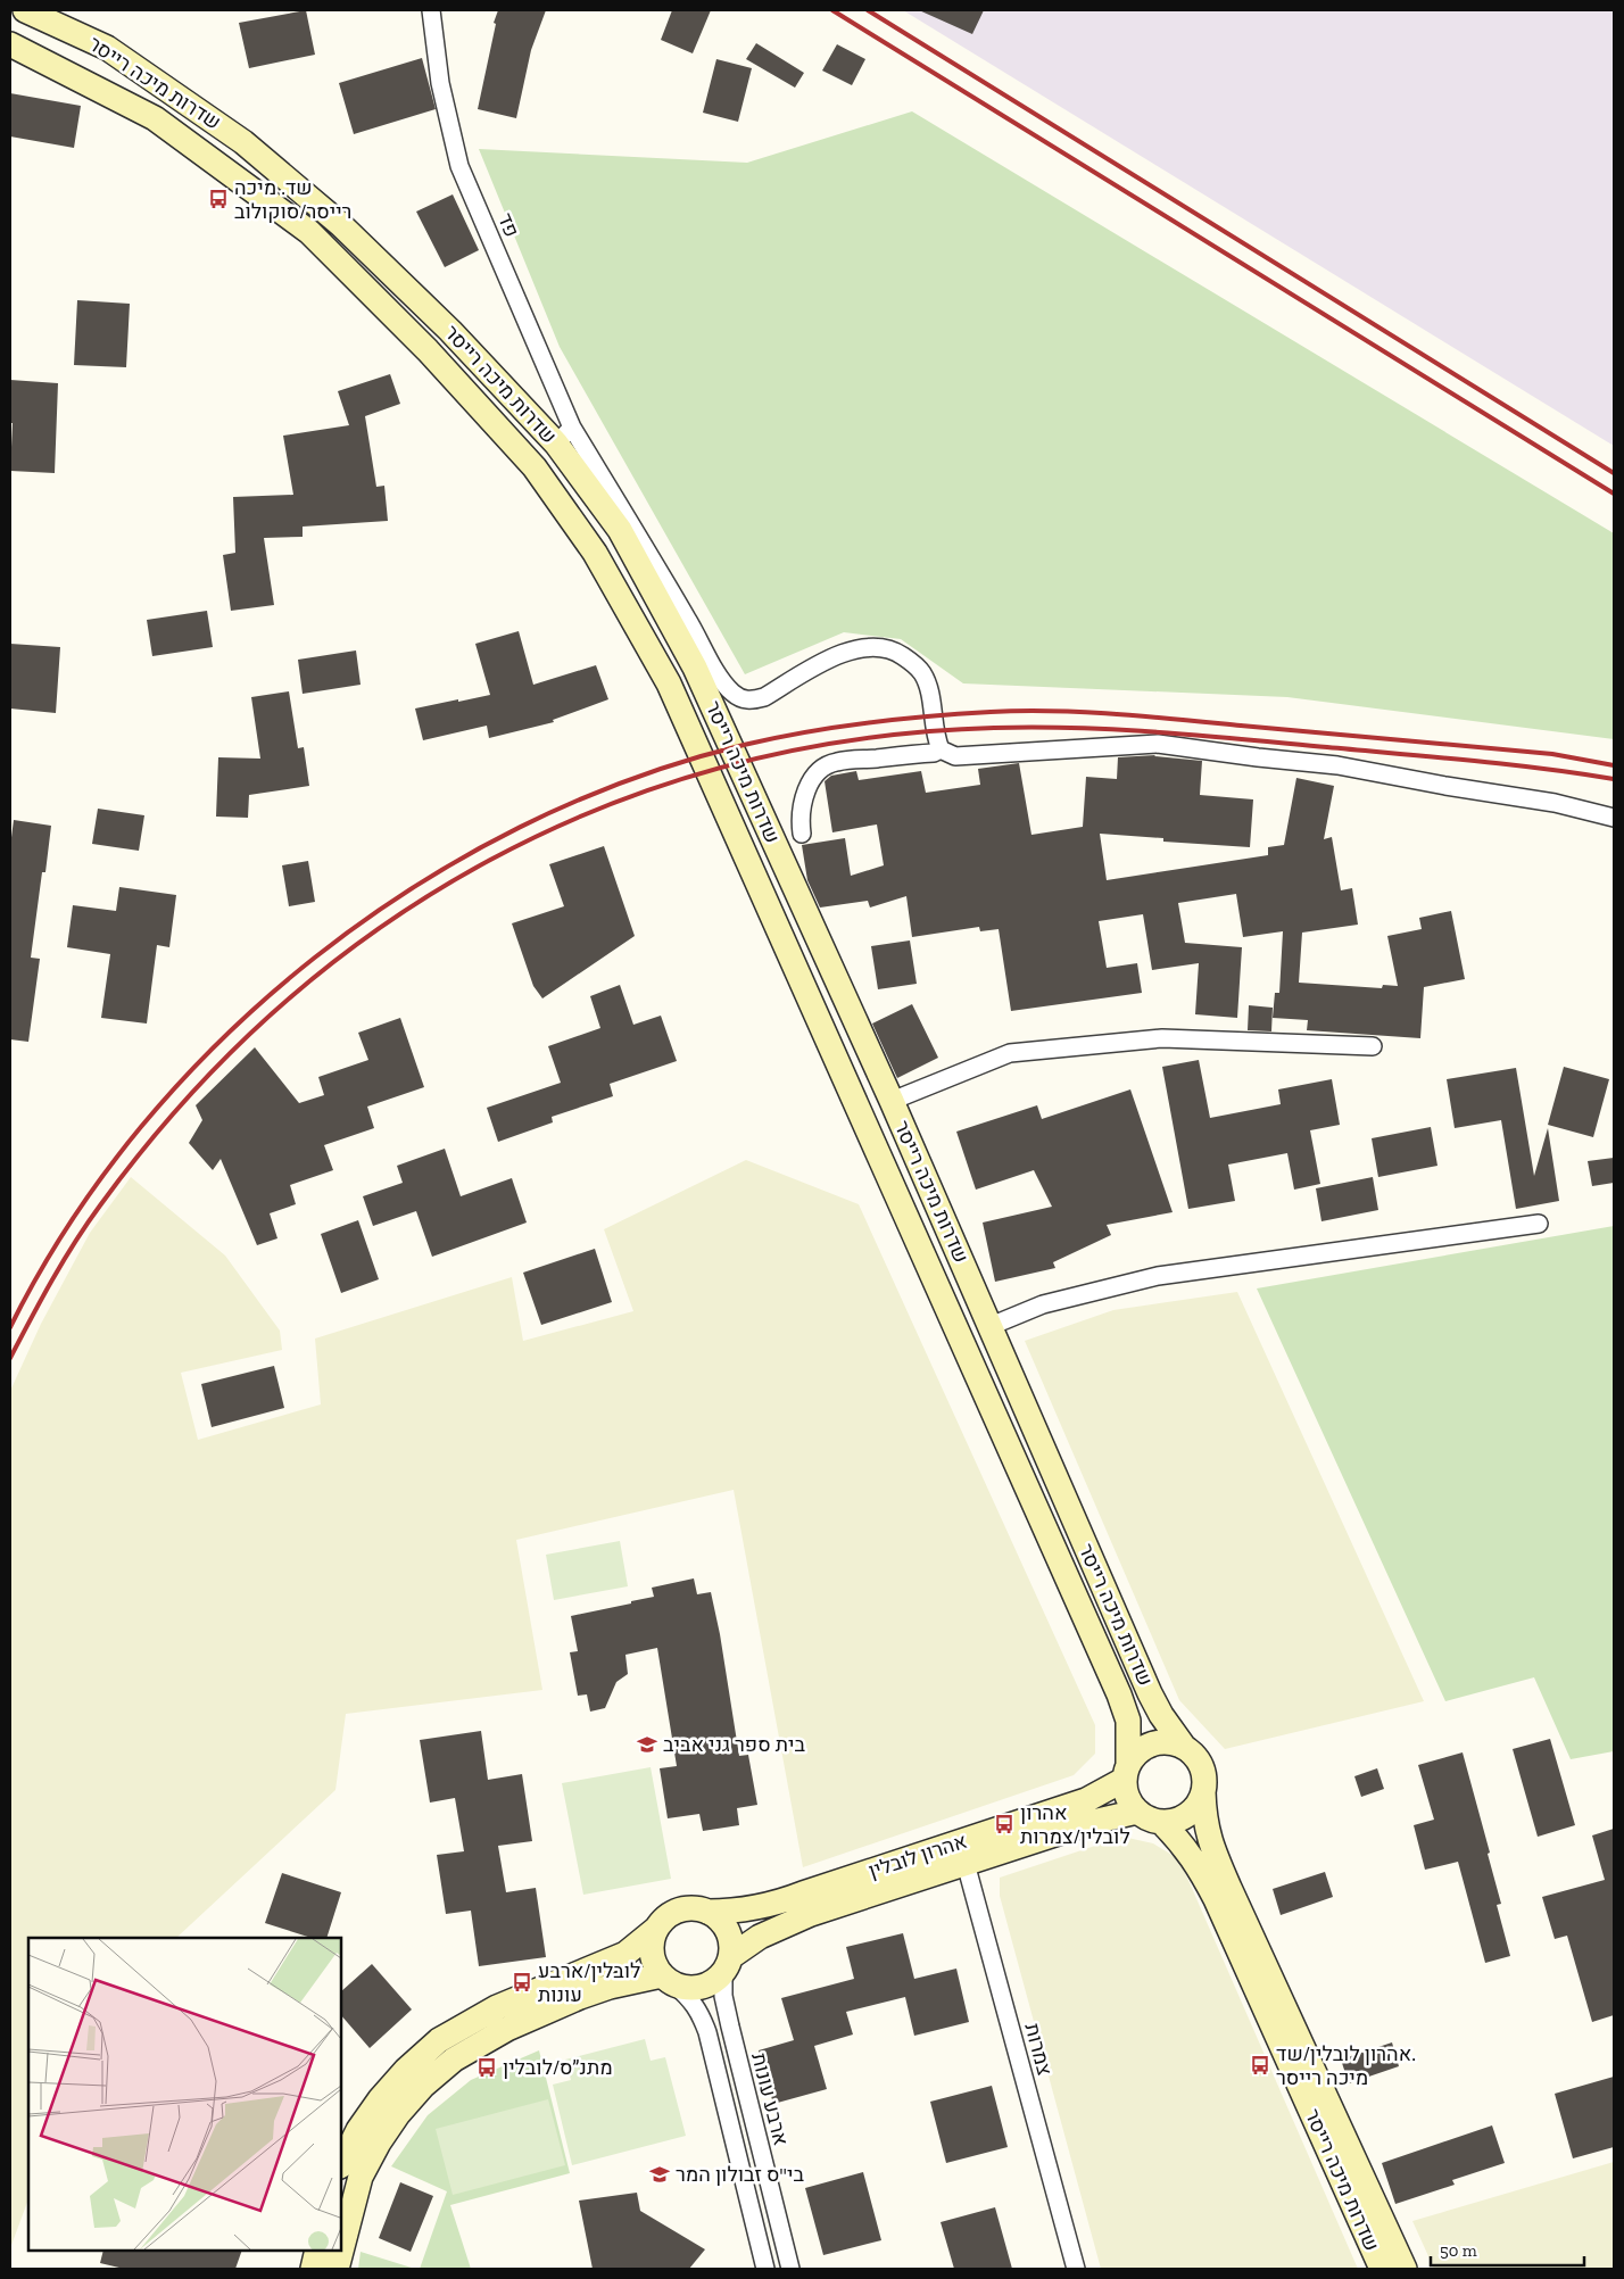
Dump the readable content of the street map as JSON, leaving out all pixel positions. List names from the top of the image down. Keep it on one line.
{"streets":{"street":["שדרות מיכה רייסר","פד","אהרון לובלין","צמרות","ארבע עונות"]},"crossings":[["שדרות מיכה רייסר","פד"],["שדרות מיכה רייסר","אהרון לובלין"],["אהרון לובלין","צמרות"],["אהרון לובלין","ארבע עונות"]],"places":{"bus stop":["שד. מיכה רייסר/סוקולוב","אהרון לובלין/צמרות","לובלין/ארבע עונות","אהרון לובלין/שד. מיכה רייסר","מתנ״ס/לובלין"],"school or university":["בית ספר גני אביב","בי\"ס זבולון המר"]},"scale_bar":"50 m"}
